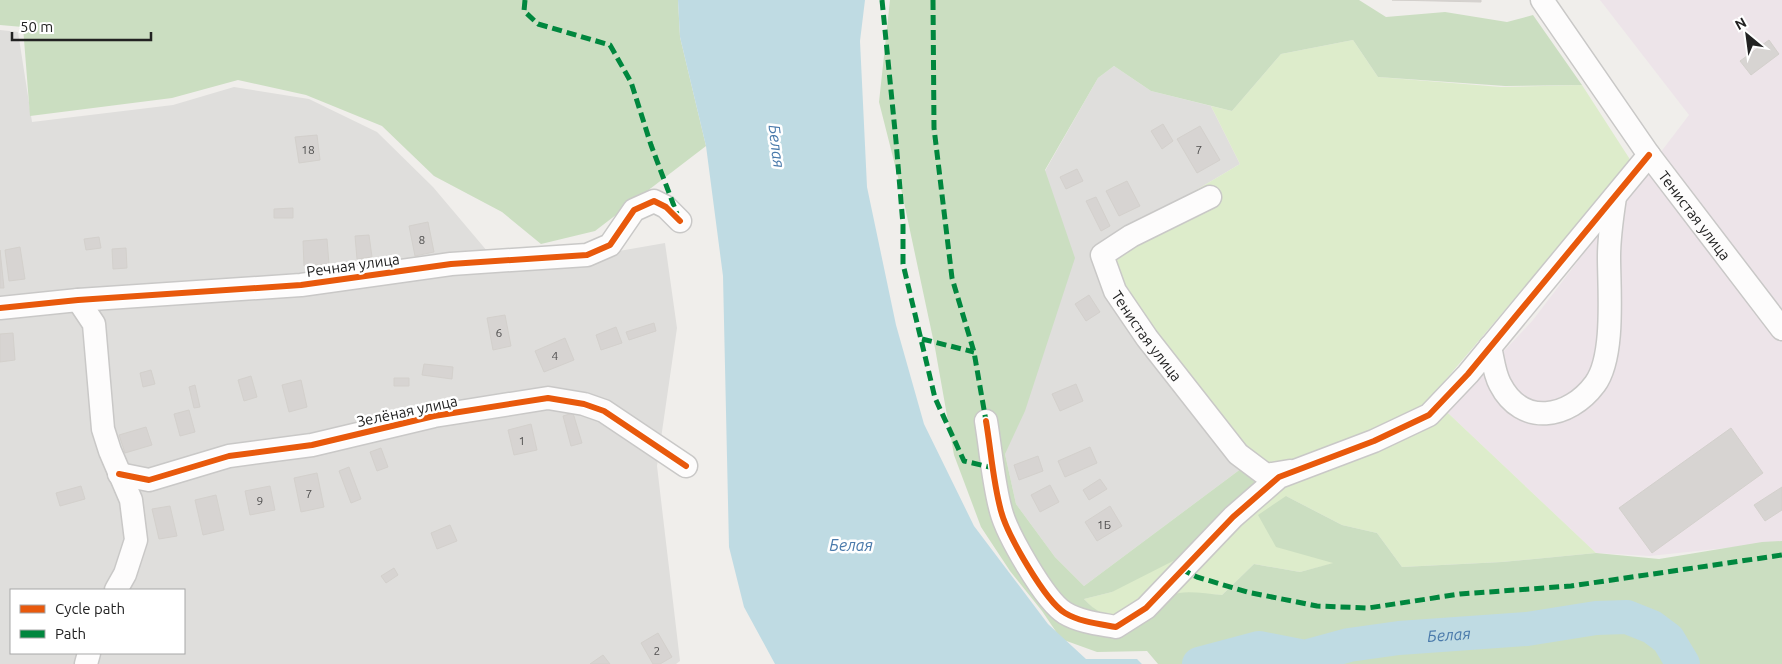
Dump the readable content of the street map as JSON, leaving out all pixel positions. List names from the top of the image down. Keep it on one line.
{"streets":{"street":["Тенистая улица","Речная улица","Зелёная улица"]},"water":["Белая"],"house_numbers":["18","7","8","6","4","1","7","9","1Б","2"],"legend":["Cycle path","Path"],"scale_bar":"50 m","north":"top left"}
